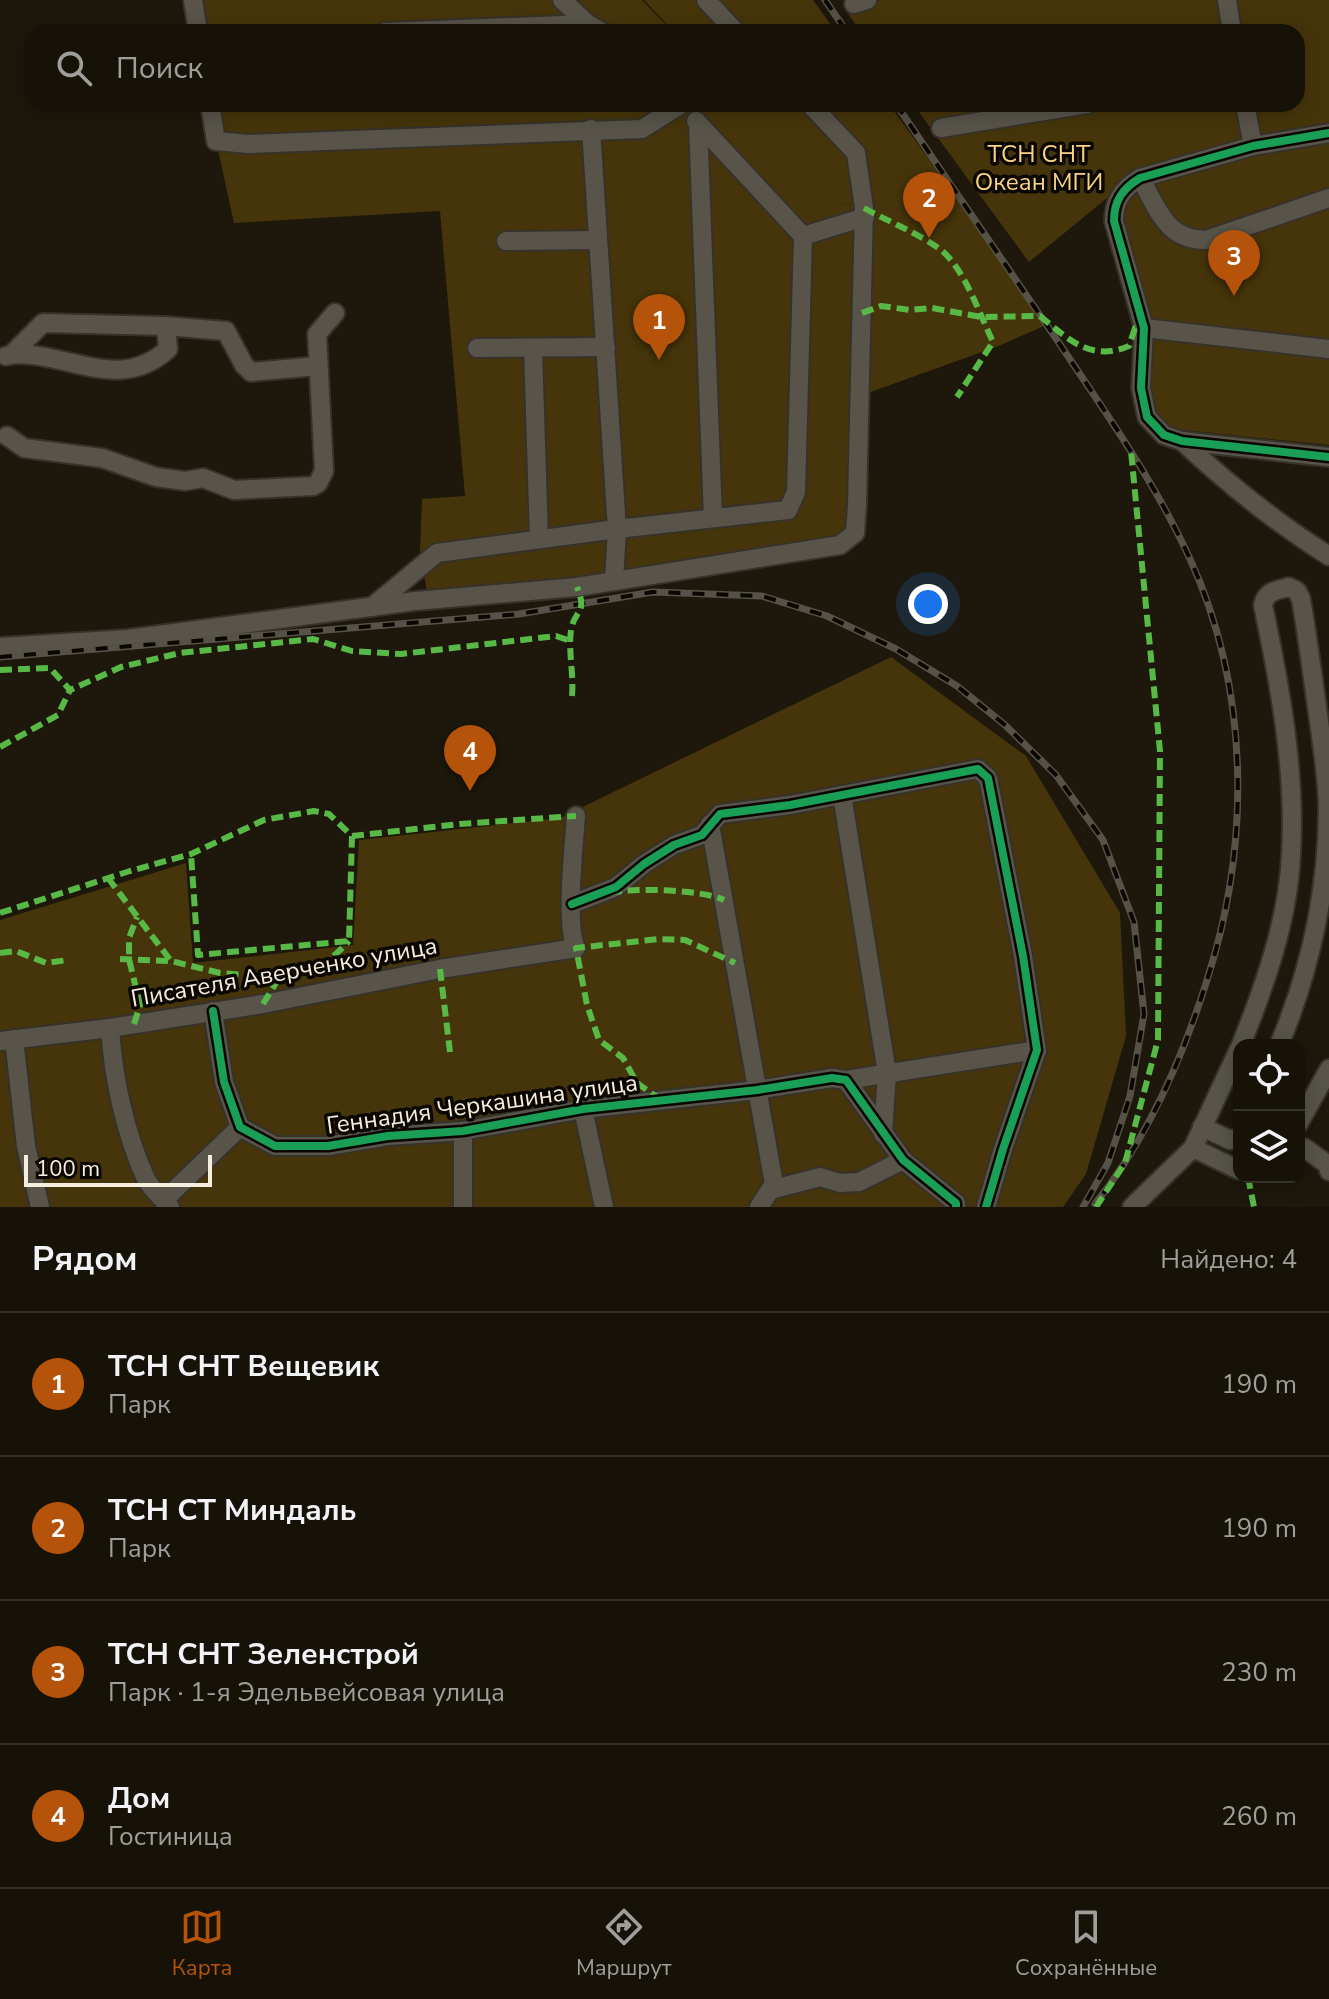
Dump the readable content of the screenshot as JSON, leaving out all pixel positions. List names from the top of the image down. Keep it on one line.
{"streets":{"street":["Писателя Аверченко улица","Геннадия Черкашина улица"]},"parks":["ТСН СНТ Океан МГИ"],"scale_bar":"100 m","page":{"search":"Поиск","pins":["2","3","1","4"],"scale":"100 m","heading":["Рядом","Найдено: 4"],"list":[{"mark":"1","name":"ТСН СНТ Вещевик","note":"Парк","value":"190 m"},{"mark":"2","name":"ТСН СТ Миндаль","note":"Парк","value":"190 m"},{"mark":"3","name":"ТСН СНТ Зеленстрой","note":"Парк · 1-я Эдельвейсовая улица","value":"230 m"},{"mark":"4","name":"Дом","note":"Гостиница","value":"260 m"}],"nav":["Карта","Маршрут","Сохранённые"]}}
